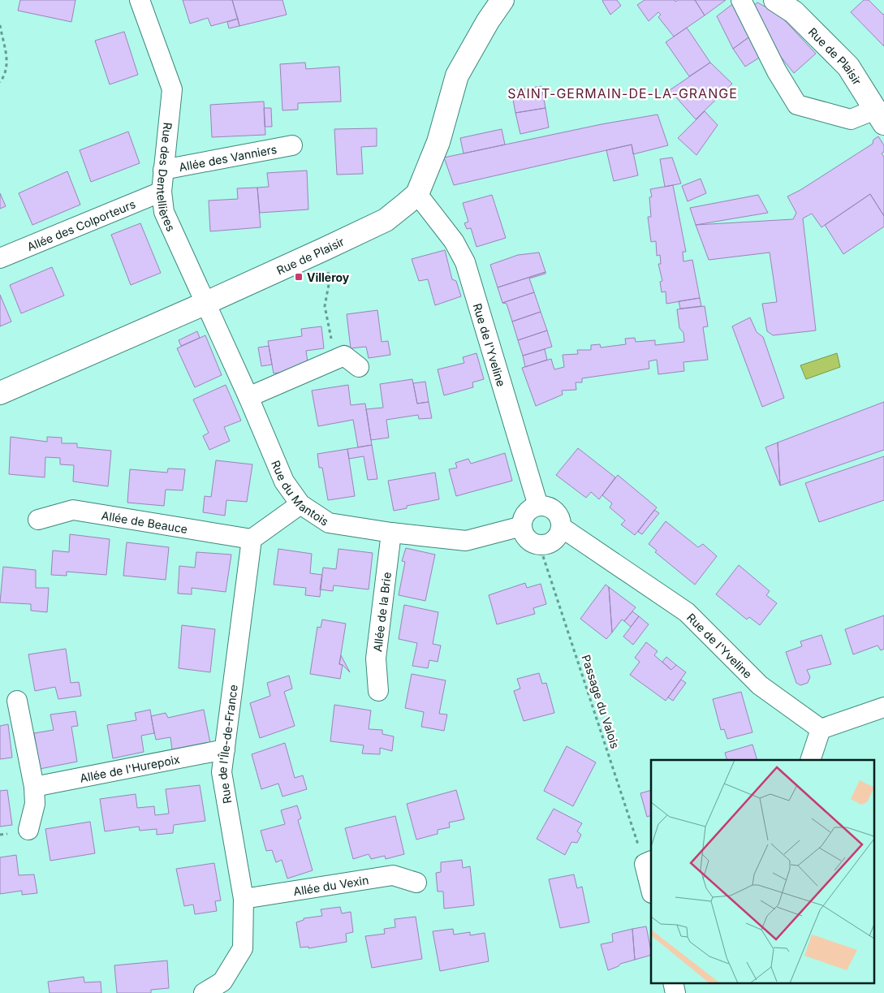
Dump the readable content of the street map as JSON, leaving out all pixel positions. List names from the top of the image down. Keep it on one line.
{"streets":{"street":["Rue de Plaisir","Allée des Vanniers","Rue des Dentellières","Allée des Colporteurs","Rue de l'Yveline","Rue du Mantois","Allée de Beauce","Allée de la Brie","Rue de l'Île-de-France","Allée de l'Hurepoix","Allée du Vexin"],"path":["Passage du Valois"]},"crossings":[["Rue de Plaisir","Rue des Dentellières"],["Rue de Plaisir","Rue de l'Yveline"],["Rue de Plaisir","Rue du Mantois"],["Allée des Vanniers","Rue des Dentellières"],["Rue des Dentellières","Allée des Colporteurs"],["Rue des Dentellières","Rue du Mantois"],["Rue de l'Yveline","Rue du Mantois"],["Rue de l'Yveline","Passage du Valois"],["Rue du Mantois","Allée de la Brie"],["Rue du Mantois","Passage du Valois"],["Allée de Beauce","Rue de l'Île-de-France"],["Rue de l'Île-de-France","Allée de l'Hurepoix"],["Rue de l'Île-de-France","Allée du Vexin"]],"districts":["SAINT-GERMAIN-DE-LA-GRANGE"],"places":{"transit":["Villeroy"]}}
